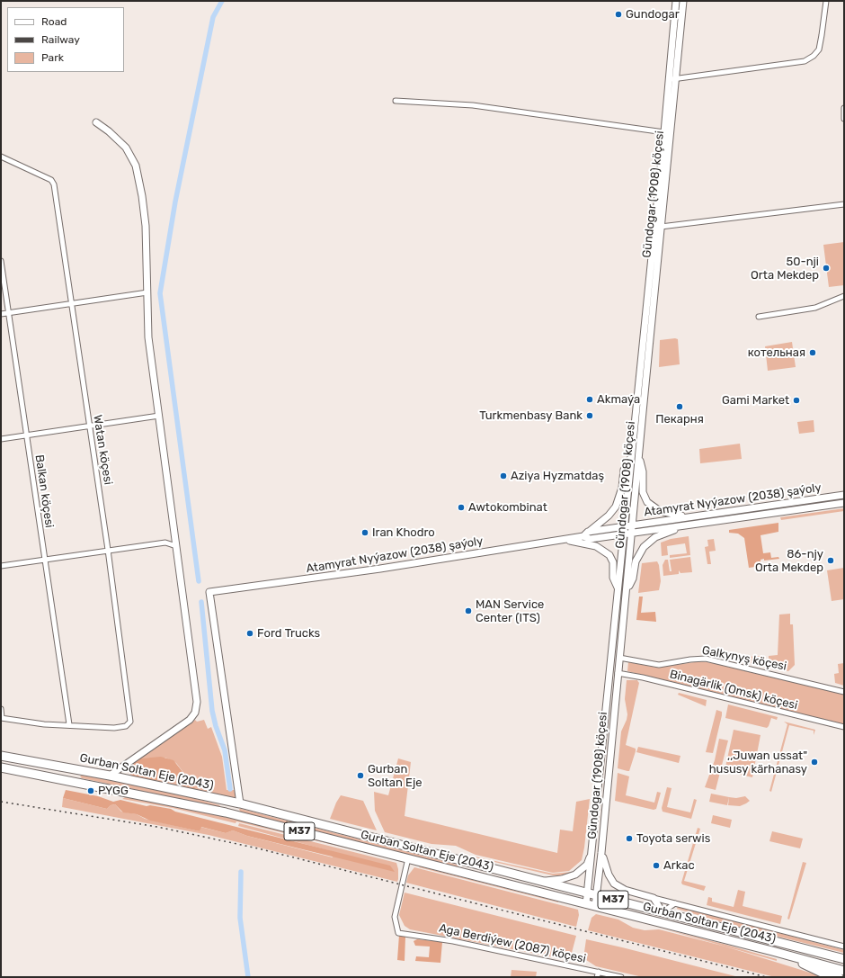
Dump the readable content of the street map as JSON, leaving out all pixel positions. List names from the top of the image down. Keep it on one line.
{"streets":{"highway":["Gurban Soltan Eje (2043)","M37"],"main road":["Gündogar (1908) köçesi","Atamyrat Nyýazow (2038) şaýoly"],"street":["Watan köçesi","Balkan köçesi","Galkynyş köçesi","Binagärlik (Omsk) köçesi","Aga Berdiýew (2087) köçesi"]},"crossings":[["Gündogar (1908) köçesi","Atamyrat Nyýazow (2038) şaýoly"],["Gündogar (1908) köçesi","Galkynyş köçesi"],["Gündogar (1908) köçesi","Binagärlik (Omsk) köçesi"],["Gündogar (1908) köçesi","Gurban Soltan Eje (2043)"],["Watan köçesi","Balkan köçesi"],["Atamyrat Nyýazow (2038) şaýoly","Gurban Soltan Eje (2043)"],["Gurban Soltan Eje (2043)","Aga Berdiýew (2087) köçesi"]],"places":["Gundogar","50-nji Orta Mekdep","котельная","Аkmaýa","Gami Market","Пекарня","Turkmenbasy Bank","Aziya Hyzmatdaş","Awtokombinat","Iran Khodro","86-njy Orta Mekdep","MAN Service Center (ITS)","Ford Trucks",",,Juwan ussat\" hususy kärhanasy","Gurban Soltan Eje","PYGG","Toyota serwis","Arkac"],"legend":["Road","Railway","Park"]}
